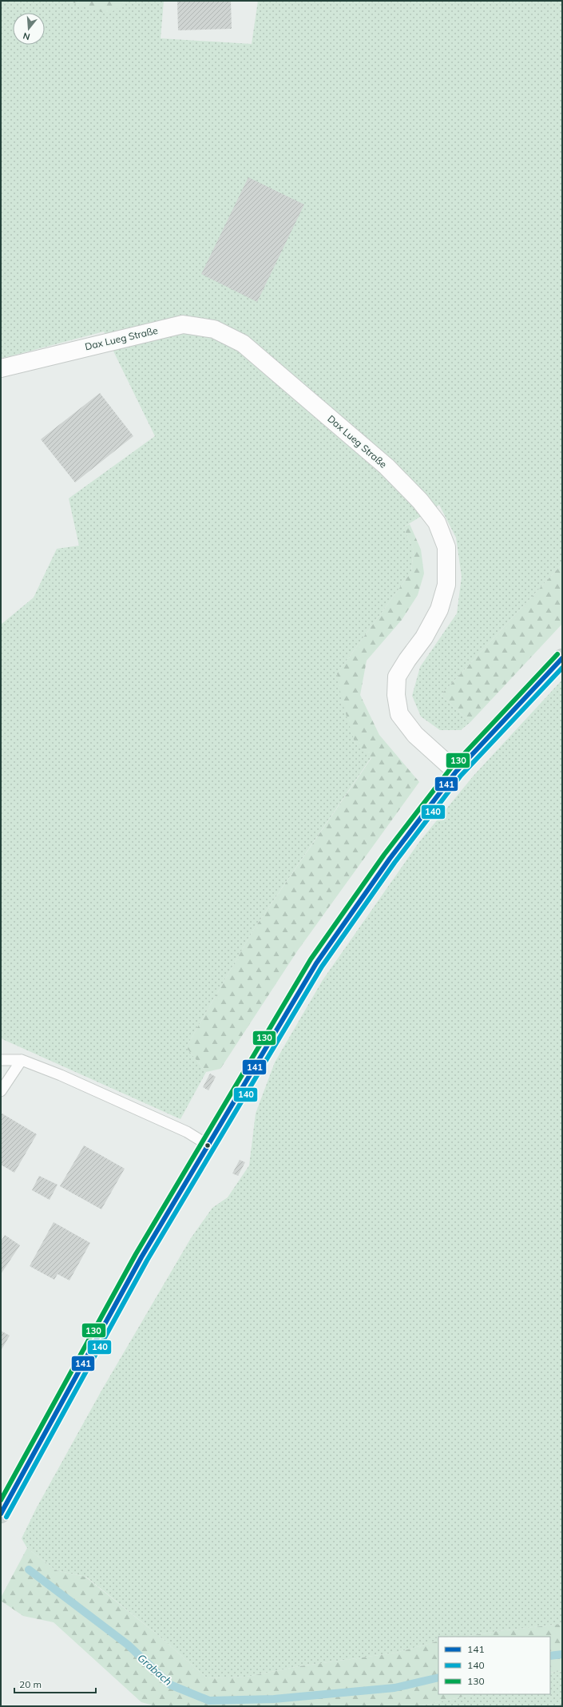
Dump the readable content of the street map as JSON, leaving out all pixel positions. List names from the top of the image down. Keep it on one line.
{"streets":{"street":["Dax Lueg Straße"]},"water":["Grabach"],"lines":["transit line 130","transit line 141","transit line 140"],"legend":["141","140","130"],"scale_bar":"20 m","north":"bottom"}
